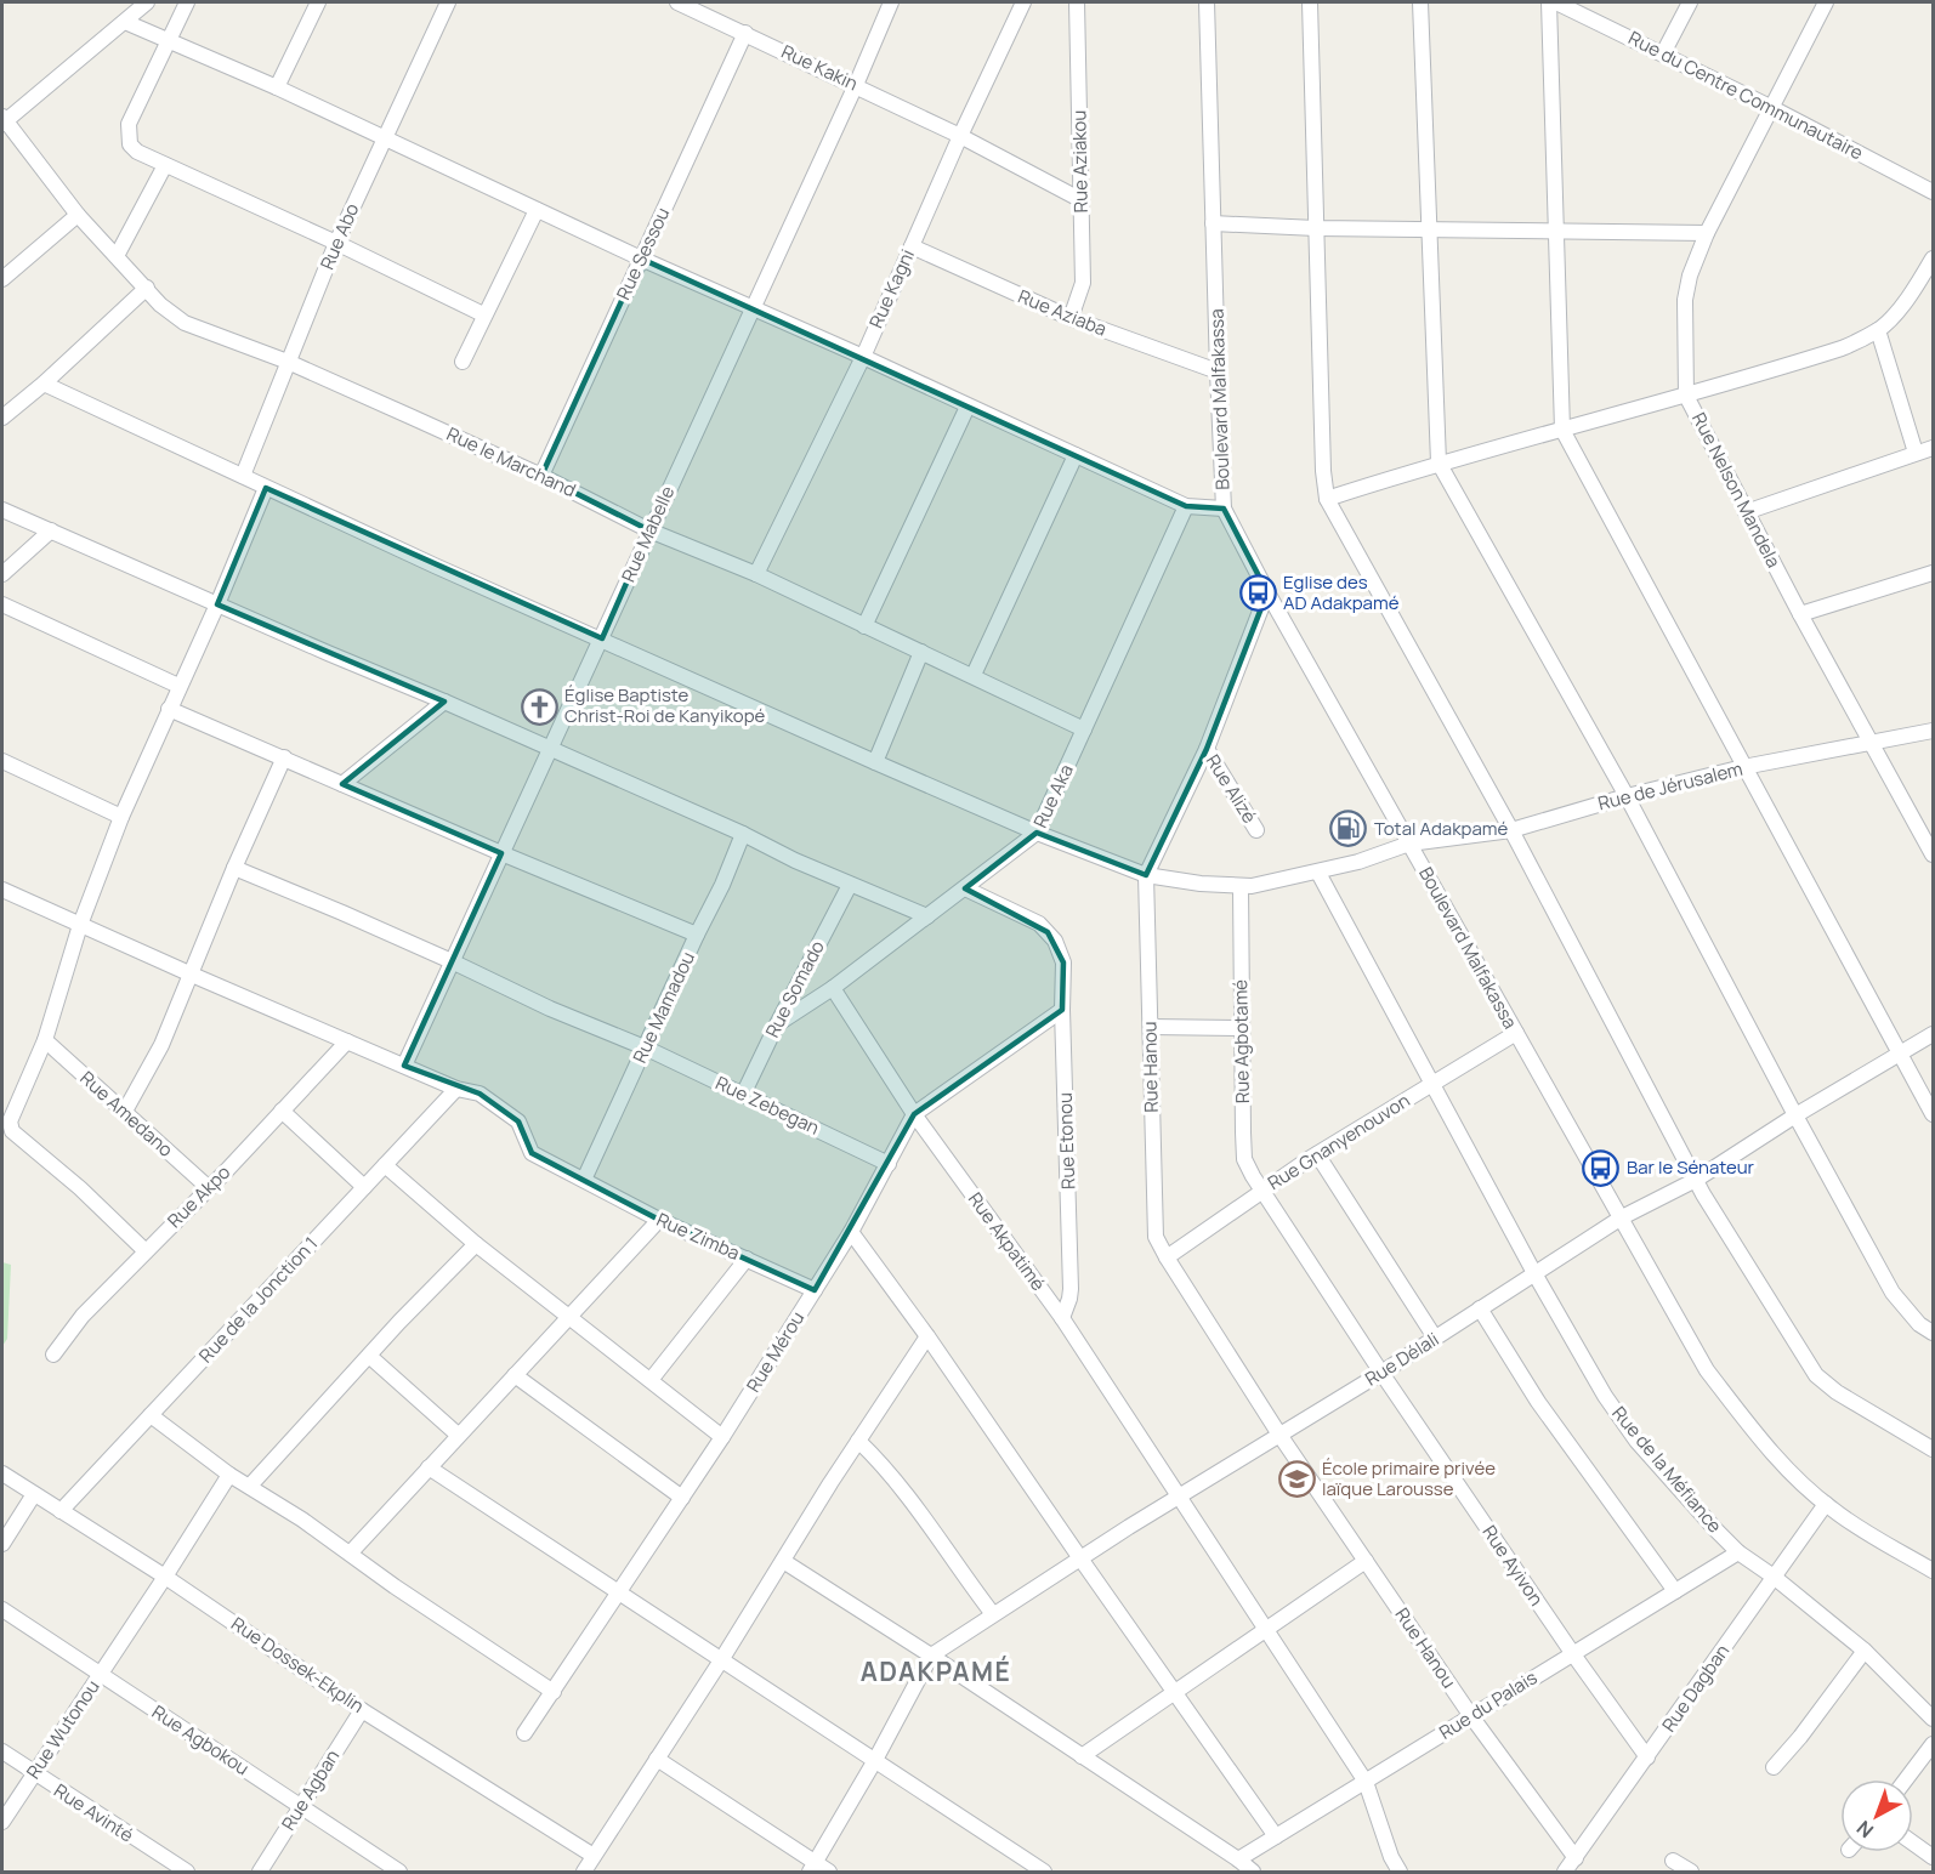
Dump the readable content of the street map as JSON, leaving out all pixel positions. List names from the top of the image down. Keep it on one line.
{"streets":{"street":["Rue Kakin","Rue du Centre Communautaire","Rue Aziakou","Rue Abo","Rue Sessou","Rue Kagni","Rue Aziaba","Boulevard Malfakassa","Rue le Marchand","Rue Nelson Mandela","Rue Mabelle","Rue de Jérusalem","Rue Alizé","Rue Aka","Rue Somado","Rue Mamadou","Rue Agbotamé","Rue Hanou","Rue Zebegan","Rue Amedano","Rue Etonou","Rue Gnanyenouvon","Rue Akpo","Rue Zimba","Rue Akpatimé","Rue de la Jonction 1","Rue Mérou","Rue Délali","Rue de la Méfiance","Rue Ayivon","Rue Dossek-Ekplin","Rue Dagban","Rue du Palais","Rue Wutonou","Rue Agbokou","Rue Agban","Rue Avinté"]},"crossings":[["Rue Kakin","Rue Aziakou"],["Rue Kakin","Rue Sessou"],["Rue Kakin","Rue Kagni"],["Rue Kakin","Rue Mabelle"],["Rue du Centre Communautaire","Rue Nelson Mandela"],["Rue Aziakou","Rue Aziaba"],["Rue Abo","Rue le Marchand"],["Rue Abo","Rue de Jérusalem"],["Rue Sessou","Rue le Marchand"],["Rue Kagni","Rue Aziaba"],["Rue Kagni","Rue le Marchand"],["Rue Aziaba","Boulevard Malfakassa"],["Boulevard Malfakassa","Rue de Jérusalem"],["Boulevard Malfakassa","Rue Gnanyenouvon"],["Boulevard Malfakassa","Rue Délali"],["Boulevard Malfakassa","Rue Dagban"],["Rue le Marchand","Rue Mabelle"],["Rue le Marchand","Rue Aka"],["Rue Nelson Mandela","Rue de Jérusalem"],["Rue Mabelle","Rue de Jérusalem"],["Rue Mabelle","Rue Zebegan"],["Rue Mabelle","Rue Zimba"],["Rue de Jérusalem","Rue Aka"],["Rue de Jérusalem","Rue Agbotamé"],["Rue de Jérusalem","Rue Hanou"],["Rue de Jérusalem","Rue de la Méfiance"],["Rue Aka","Rue Somado"],["Rue Aka","Rue Etonou"],["Rue Aka","Rue Akpatimé"],["Rue Somado","Rue Zebegan"],["Rue Mamadou","Rue Zebegan"],["Rue Mamadou","Rue Zimba"],["Rue Agbotamé","Rue Gnanyenouvon"],["Rue Agbotamé","Rue Délali"],["Rue Agbotamé","Rue Ayivon"],["Rue Hanou","Rue Gnanyenouvon"],["Rue Hanou","Rue Délali"],["Rue Hanou","Rue Dagban"],["Rue Hanou","Rue du Palais"],["Rue Zebegan","Rue Mérou"],["Rue Amedano","Rue Akpo"],["Rue Etonou","Rue Akpatimé"],["Rue Etonou","Rue Mérou"],["Rue Gnanyenouvon","Rue de la Méfiance"],["Rue Akpo","Rue Zimba"],["Rue Zimba","Rue de la Jonction 1"],["Rue Zimba","Rue Mérou"],["Rue Akpatimé","Rue Mérou"],["Rue Akpatimé","Rue Délali"],["Rue Akpatimé","Rue du Palais"],["Rue de la Jonction 1","Rue Dossek-Ekplin"],["Rue Délali","Rue de la Méfiance"],["Rue Délali","Rue Ayivon"],["Rue de la Méfiance","Rue Dagban"],["Rue de la Méfiance","Rue du Palais"],["Rue Ayivon","Rue Dagban"],["Rue Ayivon","Rue du Palais"],["Rue Dossek-Ekplin","Rue Wutonou"],["Rue Dossek-Ekplin","Rue Agban"],["Rue Wutonou","Rue Agbokou"],["Rue Wutonou","Rue Avinté"],["Rue Agbokou","Rue Agban"]],"districts":["ADAKPAMÉ"],"places":{"bus stop":["Eglise des AD Adakpamé","Bar le Sénateur"],"church":["Église Baptiste Christ-Roi de Kanyikopé"],"fuel station":["Total Adakpamé"],"school or university":["École primaire privée laïque Larousse"]},"north":"bottom left"}
